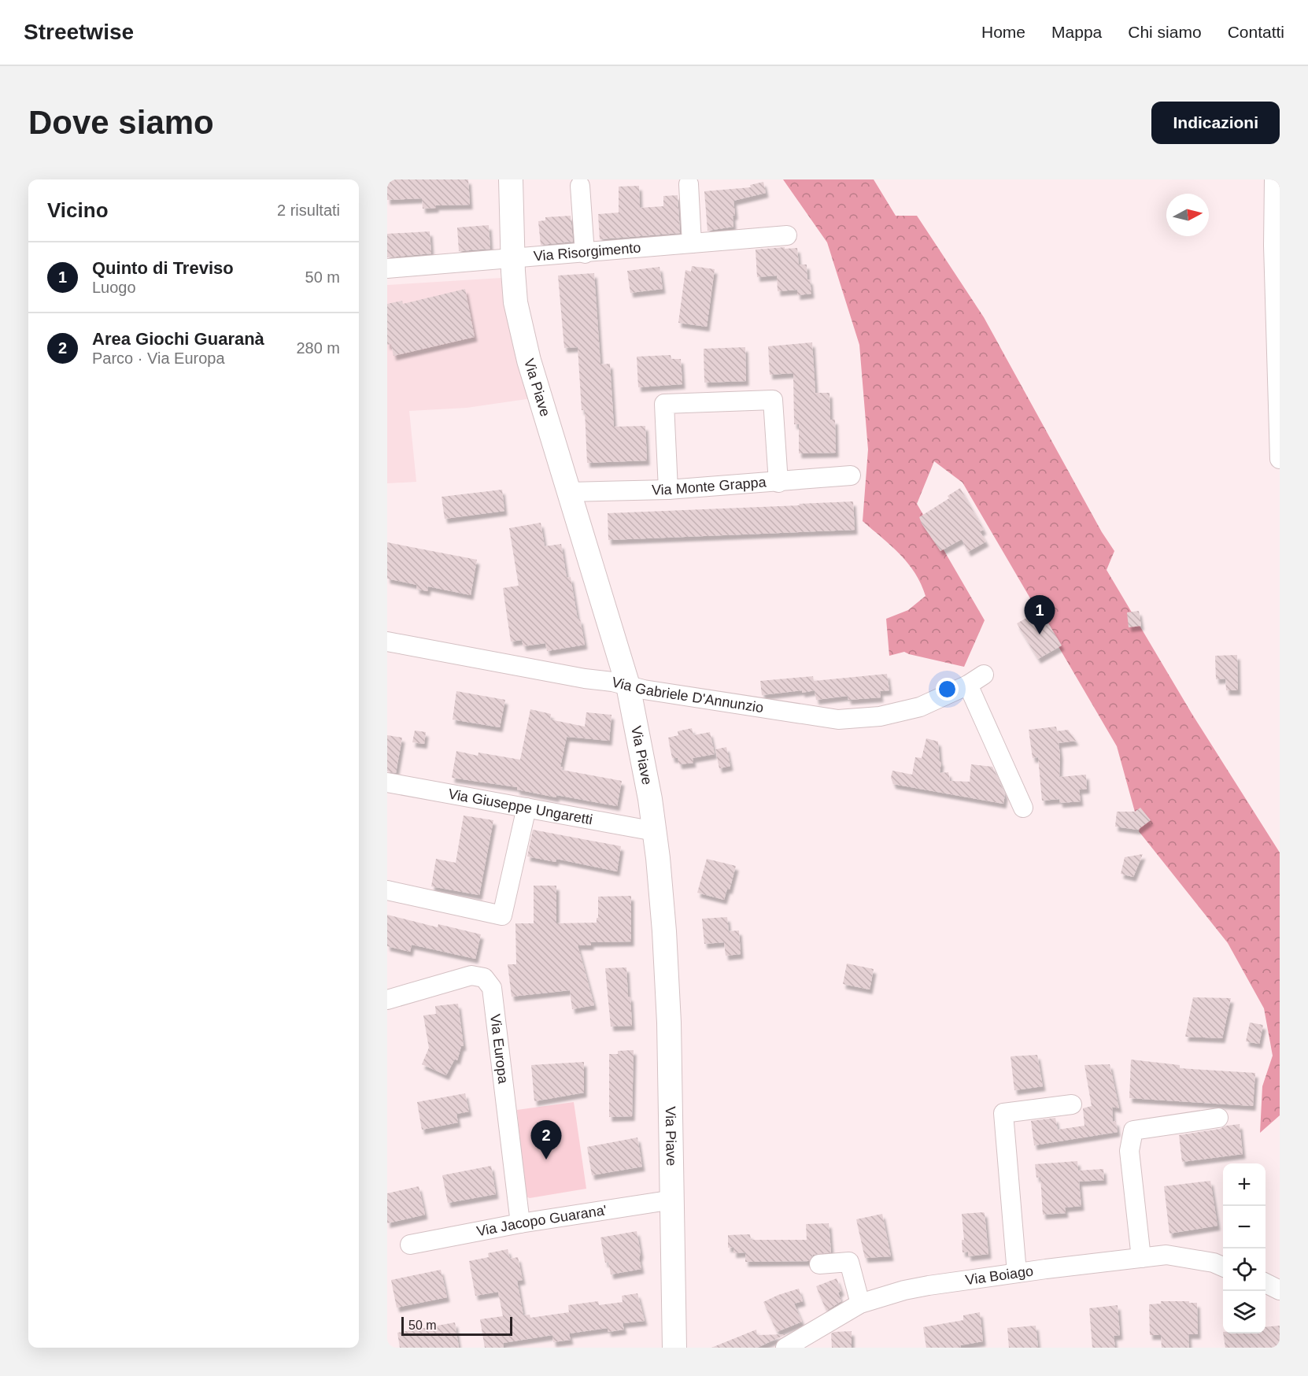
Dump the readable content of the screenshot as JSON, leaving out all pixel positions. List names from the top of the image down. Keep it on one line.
{"streets":{"main road":["Via Piave"],"street":["Via Risorgimento","Via Monte Grappa","Via Gabriele D'Annunzio","Via Giuseppe Ungaretti","Via Europa","Via Jacopo Guarana'","Via Boiago"]},"crossings":[["Via Risorgimento","Via Piave"],["Via Piave","Via Monte Grappa"],["Via Piave","Via Gabriele D'Annunzio"],["Via Piave","Via Giuseppe Ungaretti"],["Via Piave","Via Jacopo Guarana'"],["Via Europa","Via Jacopo Guarana'"]],"scale_bar":"50 m","north":"right","page":{"header":"Streetwise","nav":["Home","Mappa","Chi siamo","Contatti"],"buttons":"Indicazioni","title":"Dove siamo","heading":["Vicino","2 risultati"],"list":[{"mark":"1","name":"Quinto di Treviso","note":"Luogo","value":"50 m"},{"mark":"2","name":"Area Giochi Guaranà","note":"Parco · Via Europa","value":"280 m"}],"pins":["1","2"],"map_buttons":["+","−"],"scale":"50 m"}}
